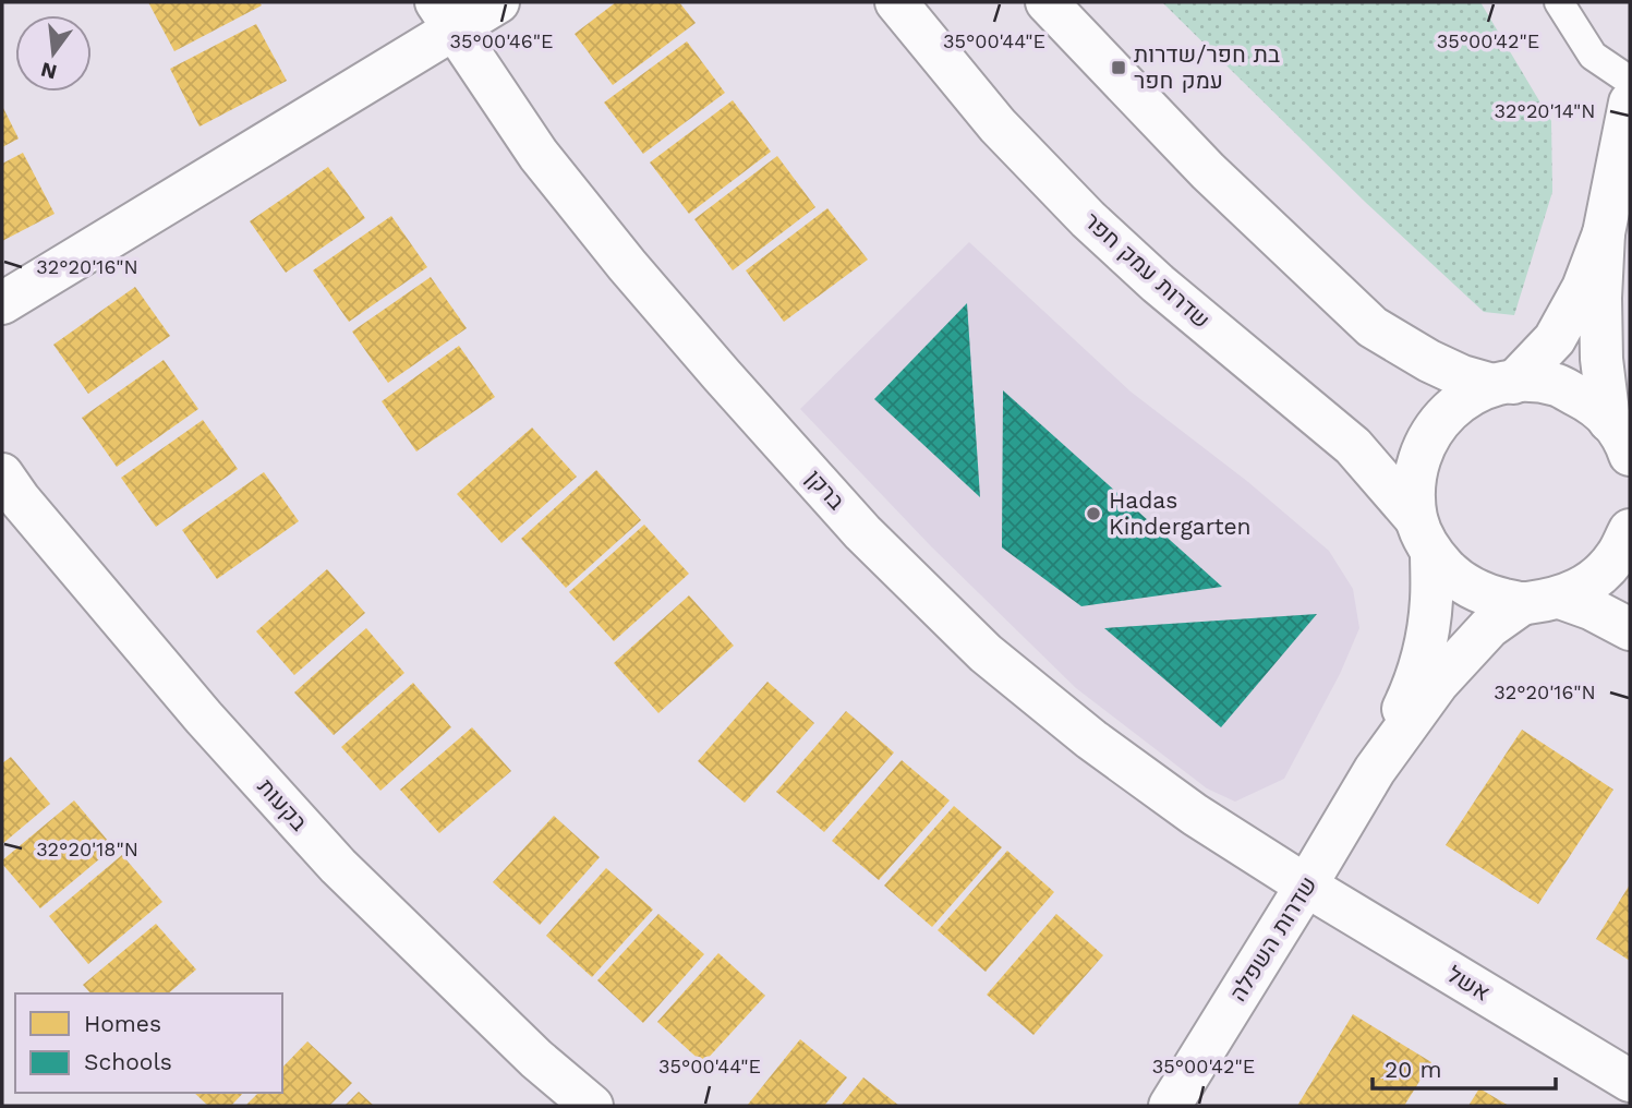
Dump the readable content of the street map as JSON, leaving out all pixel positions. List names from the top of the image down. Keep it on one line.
{"streets":{"street":["שדרות עמק חפר","ברקן","בקעות","שדרות השפלה","אשל"]},"crossings":[["שדרות עמק חפר","שדרות השפלה"],["ברקן","שדרות השפלה"],["ברקן","אשל"],["שדרות השפלה","אשל"]],"places":{"transit":["בת חפר/שדרות עמק חפר"],"other":["Hadas Kindergarten"]},"legend":["Homes","Schools"],"scale_bar":"20 m","north":"bottom","coordinates":["35°00'46\"E","35°00'44\"E","35°00'42\"E","32°20'14\"N","32°20'16\"N","32°20'18\"N"]}
